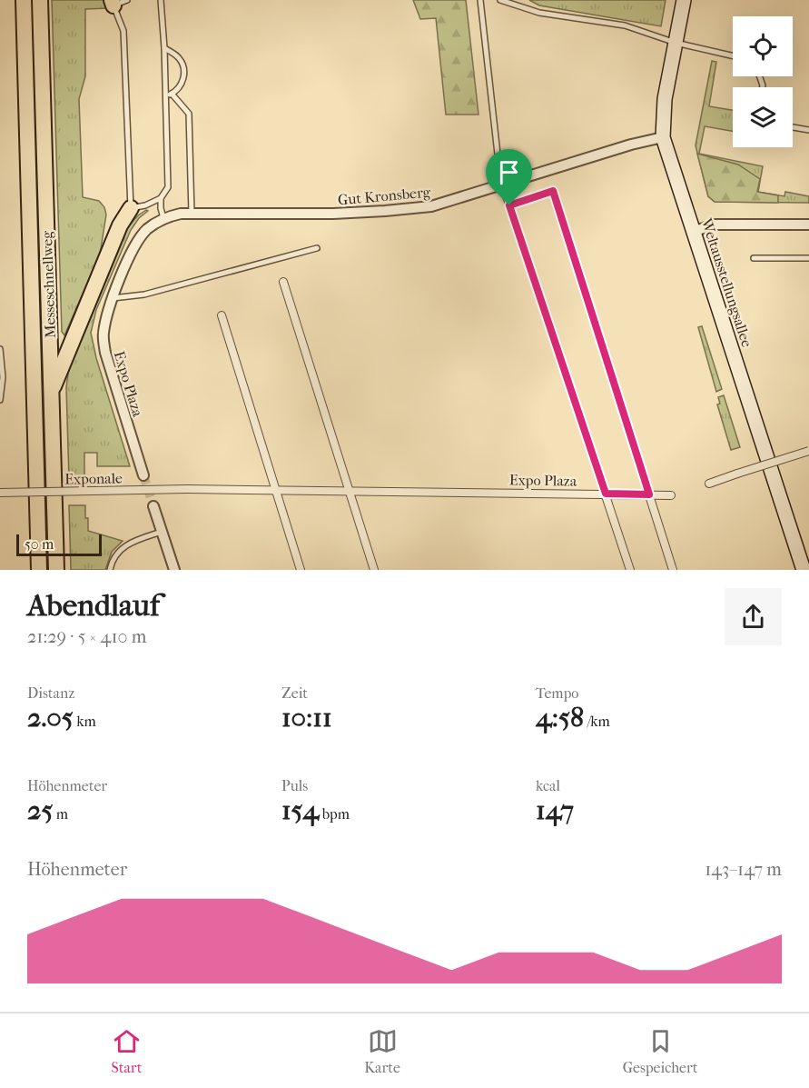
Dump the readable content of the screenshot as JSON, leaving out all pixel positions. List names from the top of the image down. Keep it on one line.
{"streets":{"highway":["Messeschnellweg"],"main road":["Weltausstellungsallee"],"street":["Gut Kronsberg","Expo Plaza","Exponale"]},"crossings":[["Gut Kronsberg","Weltausstellungsallee"],["Gut Kronsberg","Expo Plaza"],["Expo Plaza","Exponale"]],"scale_bar":"50 m","page":{"scale":"50 m","heading":["Abendlauf","21:29 · 5 × 410 m"],"stats":[["Distanz","2.05 km"],["Zeit","10:11"],["Tempo","4:58 /km"],["Höhenmeter","25 m"],["Puls","154 bpm"],["kcal","147"]],"chart":["Höhenmeter","143–147 m"],"tabs":["Start","Karte","Gespeichert"]}}
